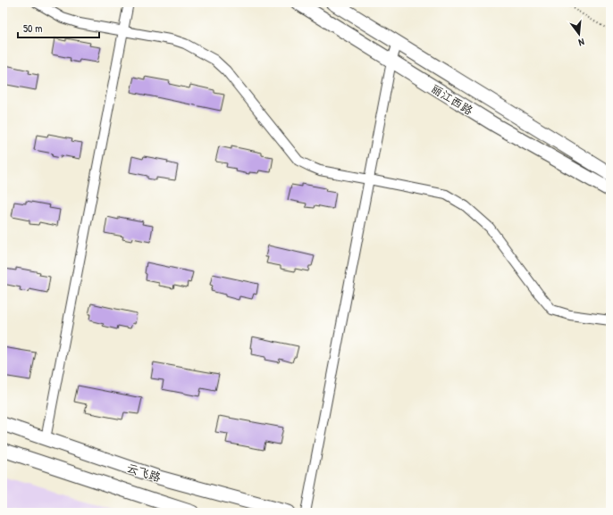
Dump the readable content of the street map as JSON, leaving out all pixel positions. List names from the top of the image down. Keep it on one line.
{"streets":{"main road":["丽江西路","云飞路"]},"scale_bar":"50 m","north":"bottom"}
